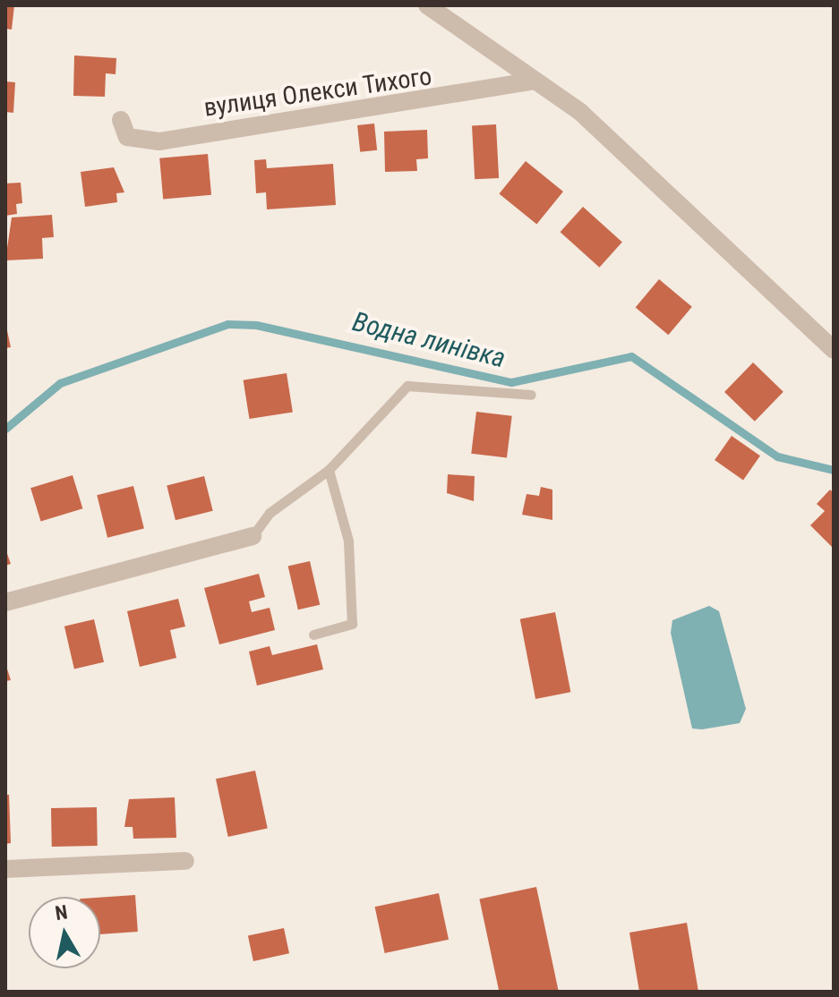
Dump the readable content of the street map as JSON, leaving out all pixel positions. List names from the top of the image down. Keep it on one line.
{"streets":{"street":["вулиця Олекси Тихого"]},"water":["Водна линівка"],"north":"top"}
